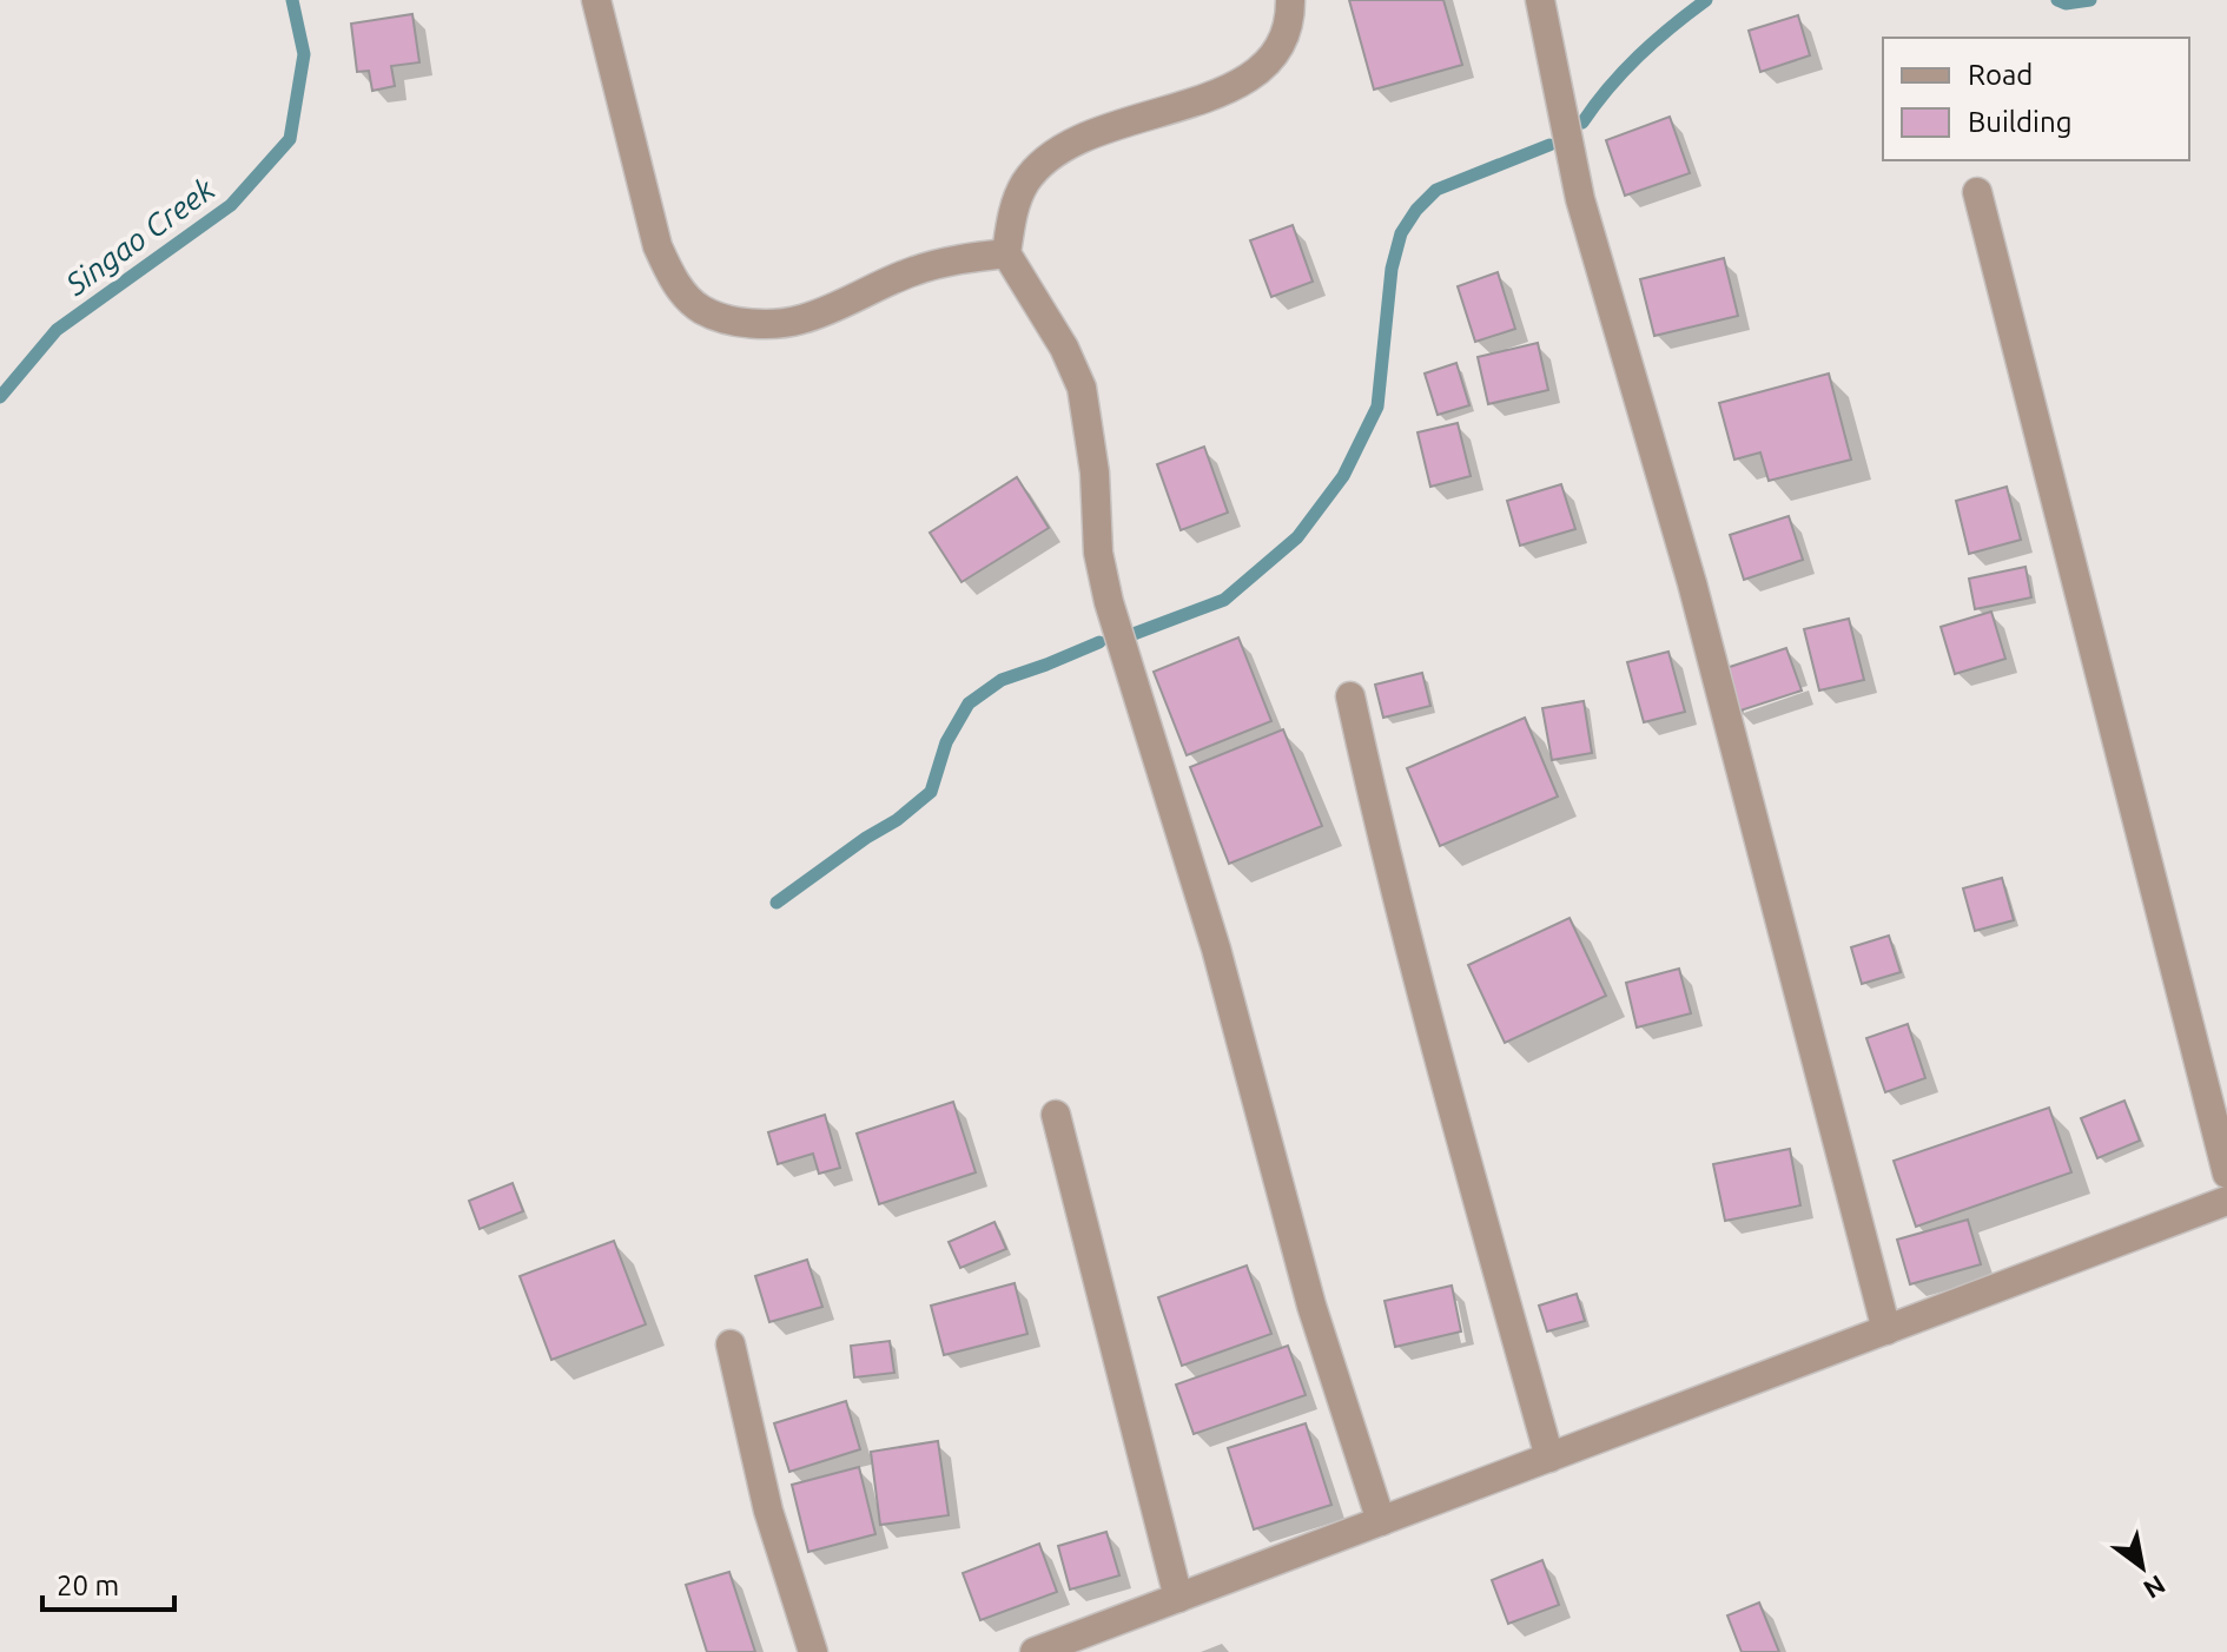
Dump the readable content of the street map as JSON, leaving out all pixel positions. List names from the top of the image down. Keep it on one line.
{"water":["Singao Creek"],"legend":["Road","Building"],"scale_bar":"20 m","north":"bottom right"}
